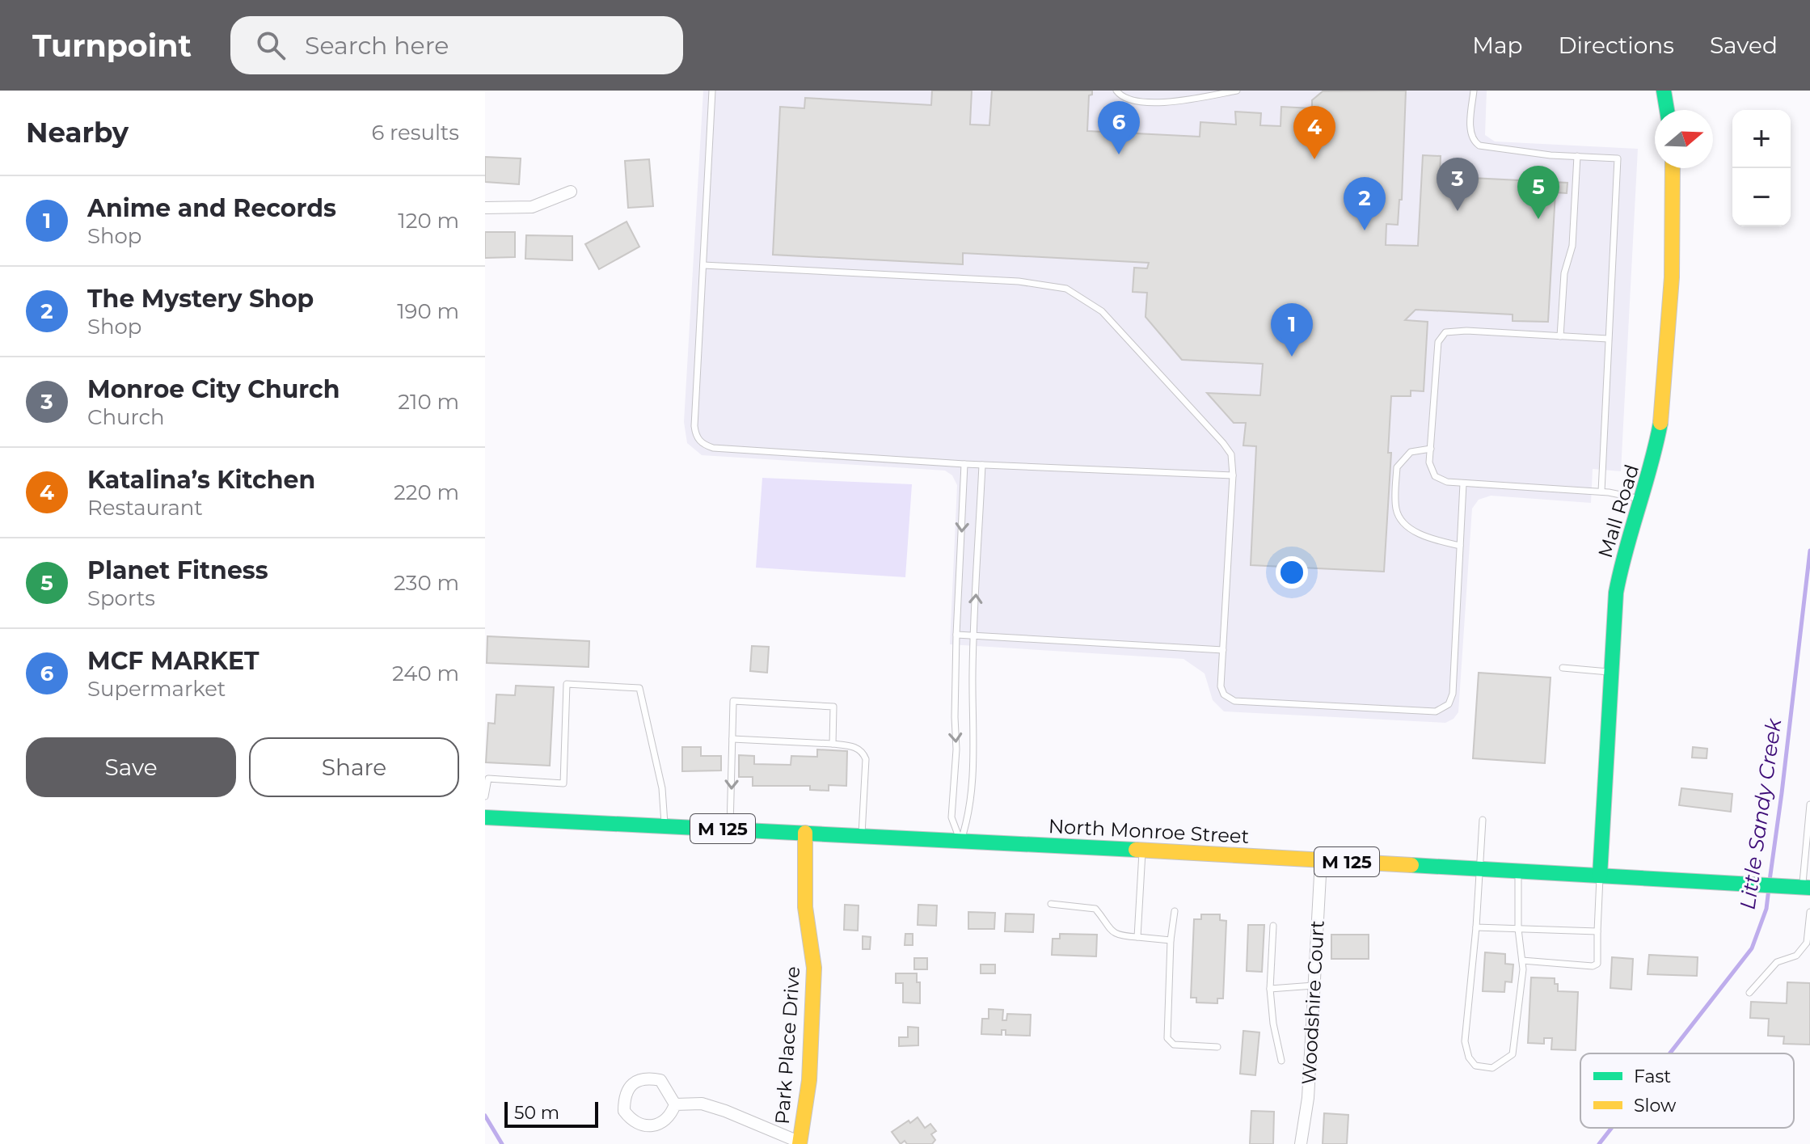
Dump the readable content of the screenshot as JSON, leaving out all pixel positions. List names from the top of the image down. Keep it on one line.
{"streets":{"main road":["Mall Road","M 125","North Monroe Street","Park Place Drive"],"street":["Woodshire Court"]},"crossings":[["Mall Road","North Monroe Street"],["North Monroe Street","Woodshire Court"],["North Monroe Street","Park Place Drive"]],"water":["Little Sandy Creek"],"legend":["Fast","Slow"],"scale_bar":"50 m","north":"right","page":{"header":"Turnpoint","search":"Search here","nav":["Map","Directions","Saved"],"heading":["Nearby","6 results"],"pins":["6","4","3","5","2","1"],"map_buttons":["+","−"],"list":[{"mark":"1","name":"Anime and Records","note":"Shop","value":"120 m"},{"mark":"2","name":"The Mystery Shop","note":"Shop","value":"190 m"},{"mark":"3","name":"Monroe City Church","note":"Church","value":"210 m"},{"mark":"4","name":"Katalina’s Kitchen","note":"Restaurant","value":"220 m"},{"mark":"5","name":"Planet Fitness","note":"Sports","value":"230 m"},{"mark":"6","name":"MCF MARKET","note":"Supermarket","value":"240 m"}],"buttons":["Save","Share"],"scale":"50 m"}}
